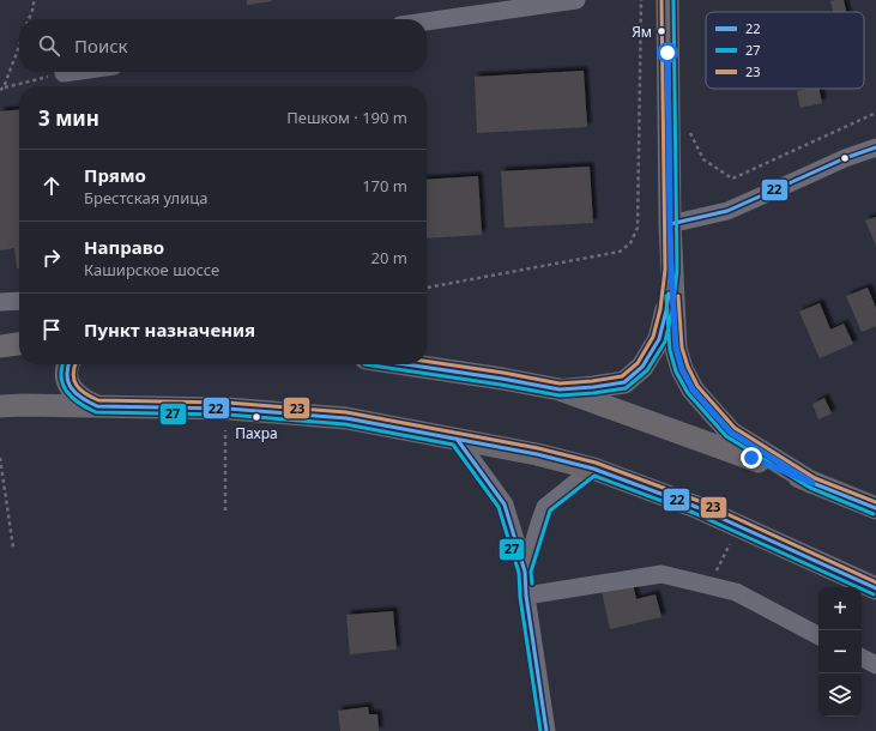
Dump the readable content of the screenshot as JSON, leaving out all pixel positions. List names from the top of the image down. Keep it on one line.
{"places":["Ям","Пахра"],"lines":["transit line 27","transit line 23","transit line 22"],"legend":["22","27","23"],"page":{"search":"Поиск","heading":["3 мин","Пешком · 190 m"],"list":[["Прямо","Брестская улица","170 m"],["Направо","Каширское шоссе","20 m"],"Пункт назначения"],"map_buttons":["+","−"]}}
